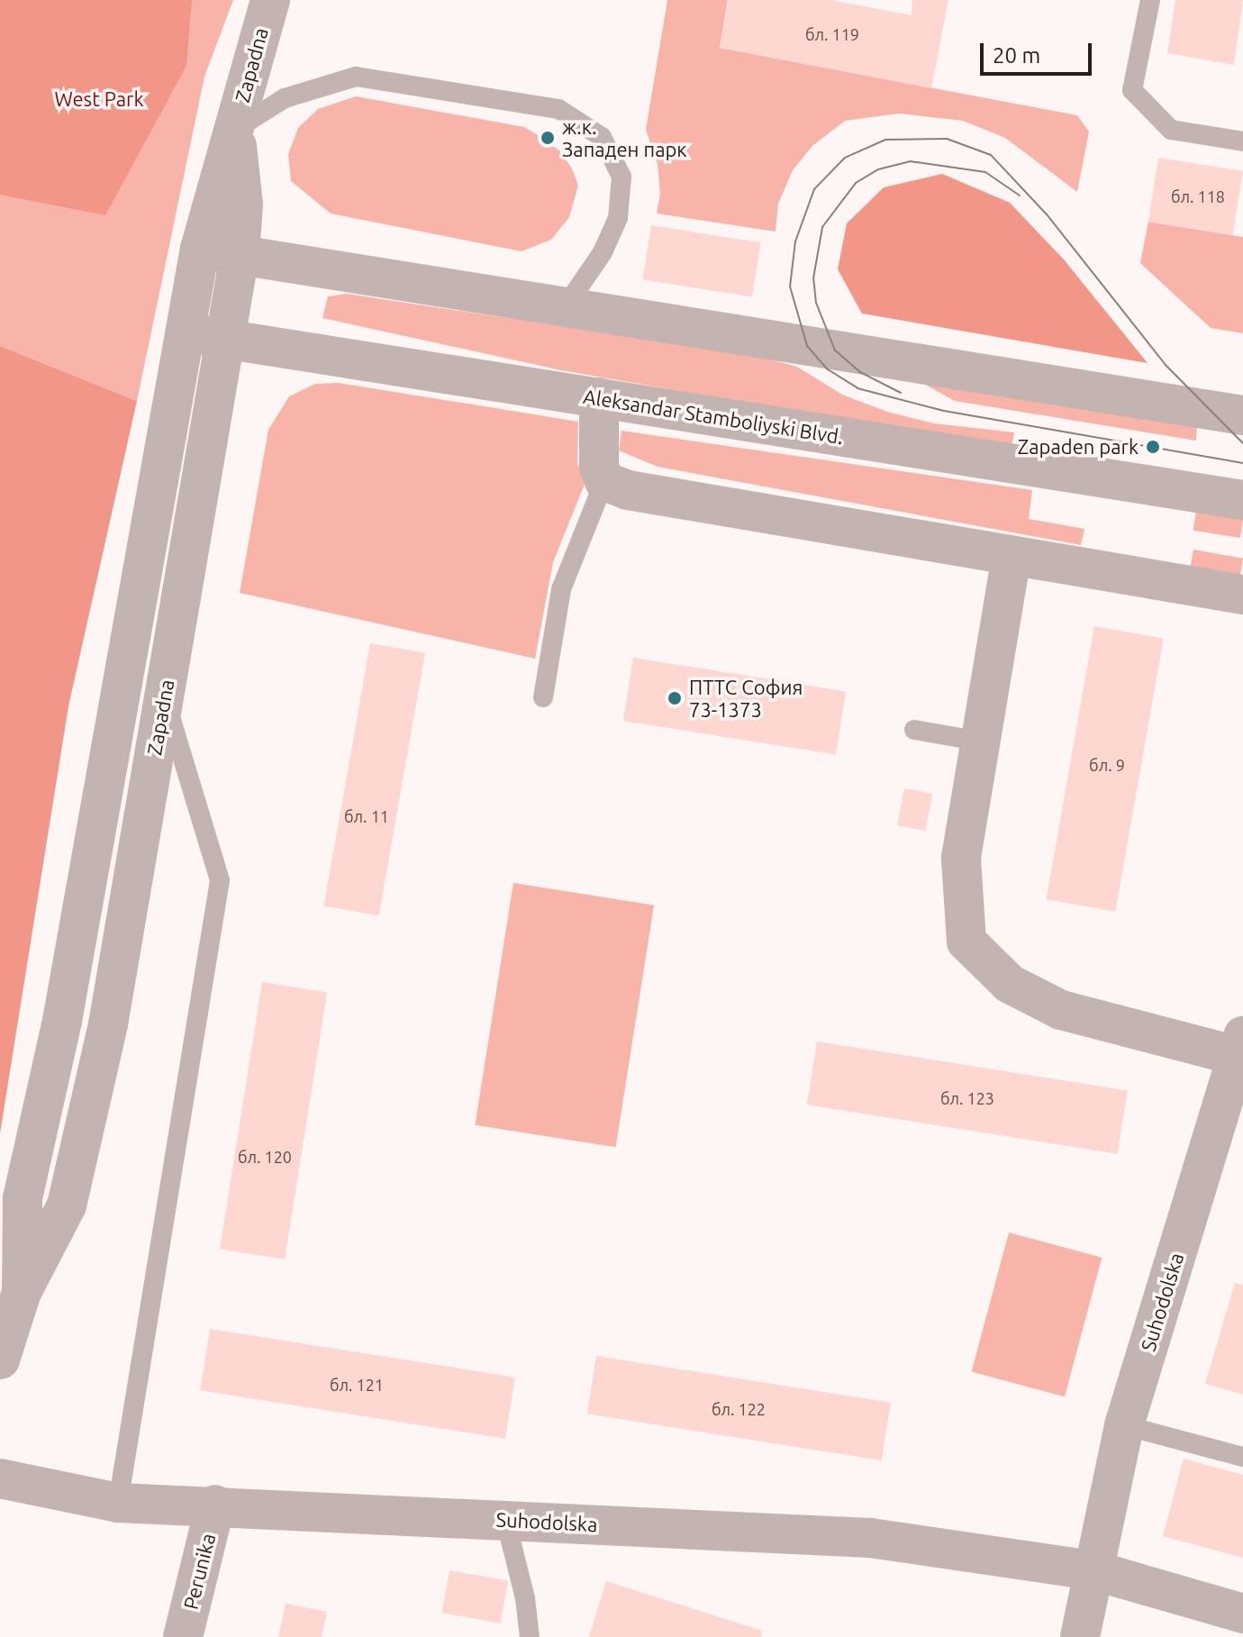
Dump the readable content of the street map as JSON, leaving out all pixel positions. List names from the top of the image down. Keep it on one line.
{"streets":{"street":["Zapadna","Aleksandar Stamboliyski Blvd.","Suhodolska","Perunika"]},"crossings":[["Zapadna","Aleksandar Stamboliyski Blvd."],["Suhodolska","Perunika"]],"parks":["West Park"],"places":["ж.к. Западен парк","Zapaden park","ПТТС София 73-1373"],"house_numbers":["бл. 119","бл. 118","бл. 9","бл. 11","бл. 123","бл. 120","бл. 121","бл. 122"],"scale_bar":"20 m"}
